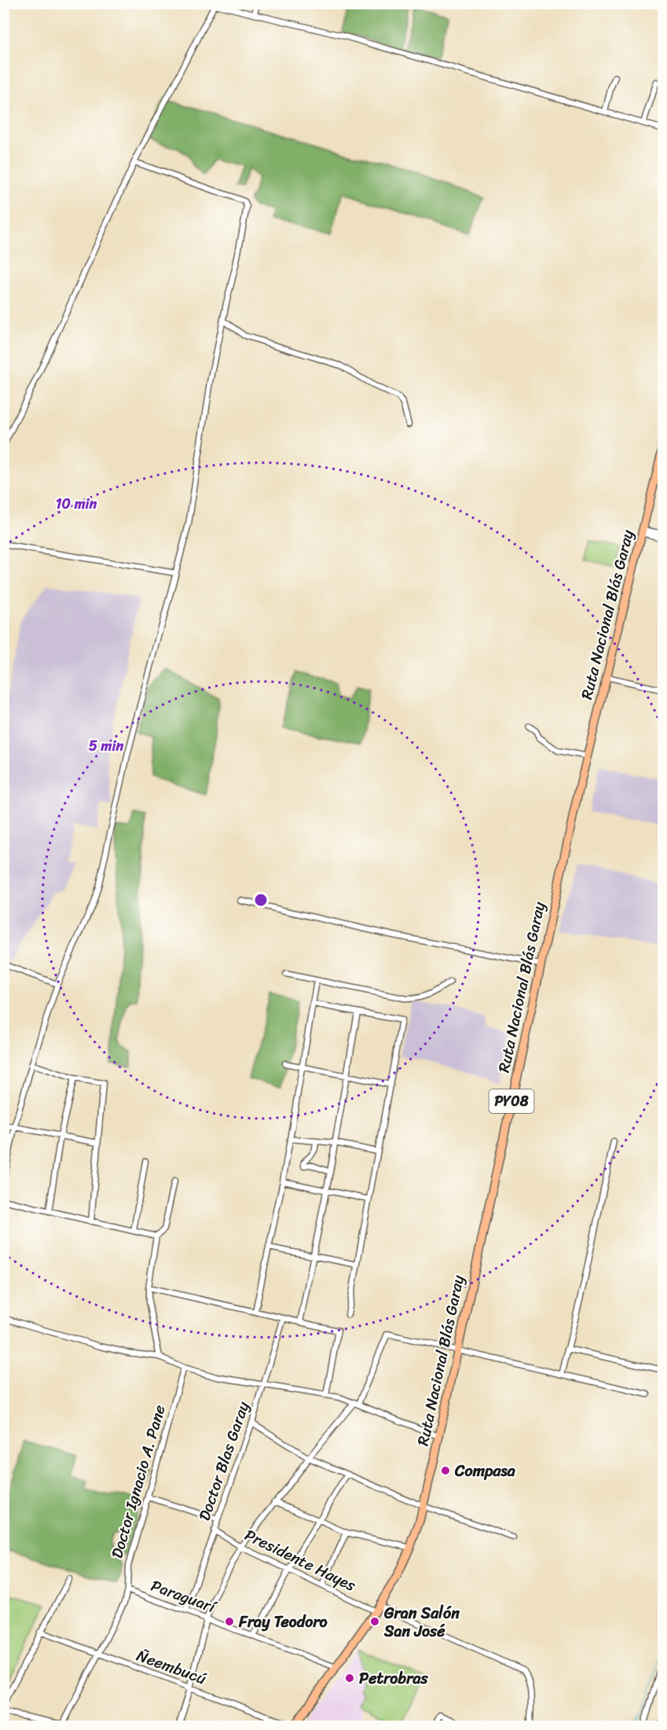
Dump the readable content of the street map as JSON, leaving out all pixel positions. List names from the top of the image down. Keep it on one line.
{"streets":{"highway":["Ruta Nacional Blás Garay","PY08"],"street":["Doctor Blas Garay","Doctor Ignacio A. Pane","Presidente Hayes","Paraguarí","Ñeembucú"]},"crossings":[["Ruta Nacional Blás Garay","Presidente Hayes"],["Ruta Nacional Blás Garay","Paraguarí"],["Ruta Nacional Blás Garay","Ñeembucú"],["Doctor Blas Garay","Presidente Hayes"],["Doctor Blas Garay","Paraguarí"],["Doctor Ignacio A. Pane","Paraguarí"],["Doctor Ignacio A. Pane","Ñeembucú"]],"places":["Compasa","Fray Teodoro","Gran Salón San José","Petrobras"],"rings":["10 min","5 min"]}
